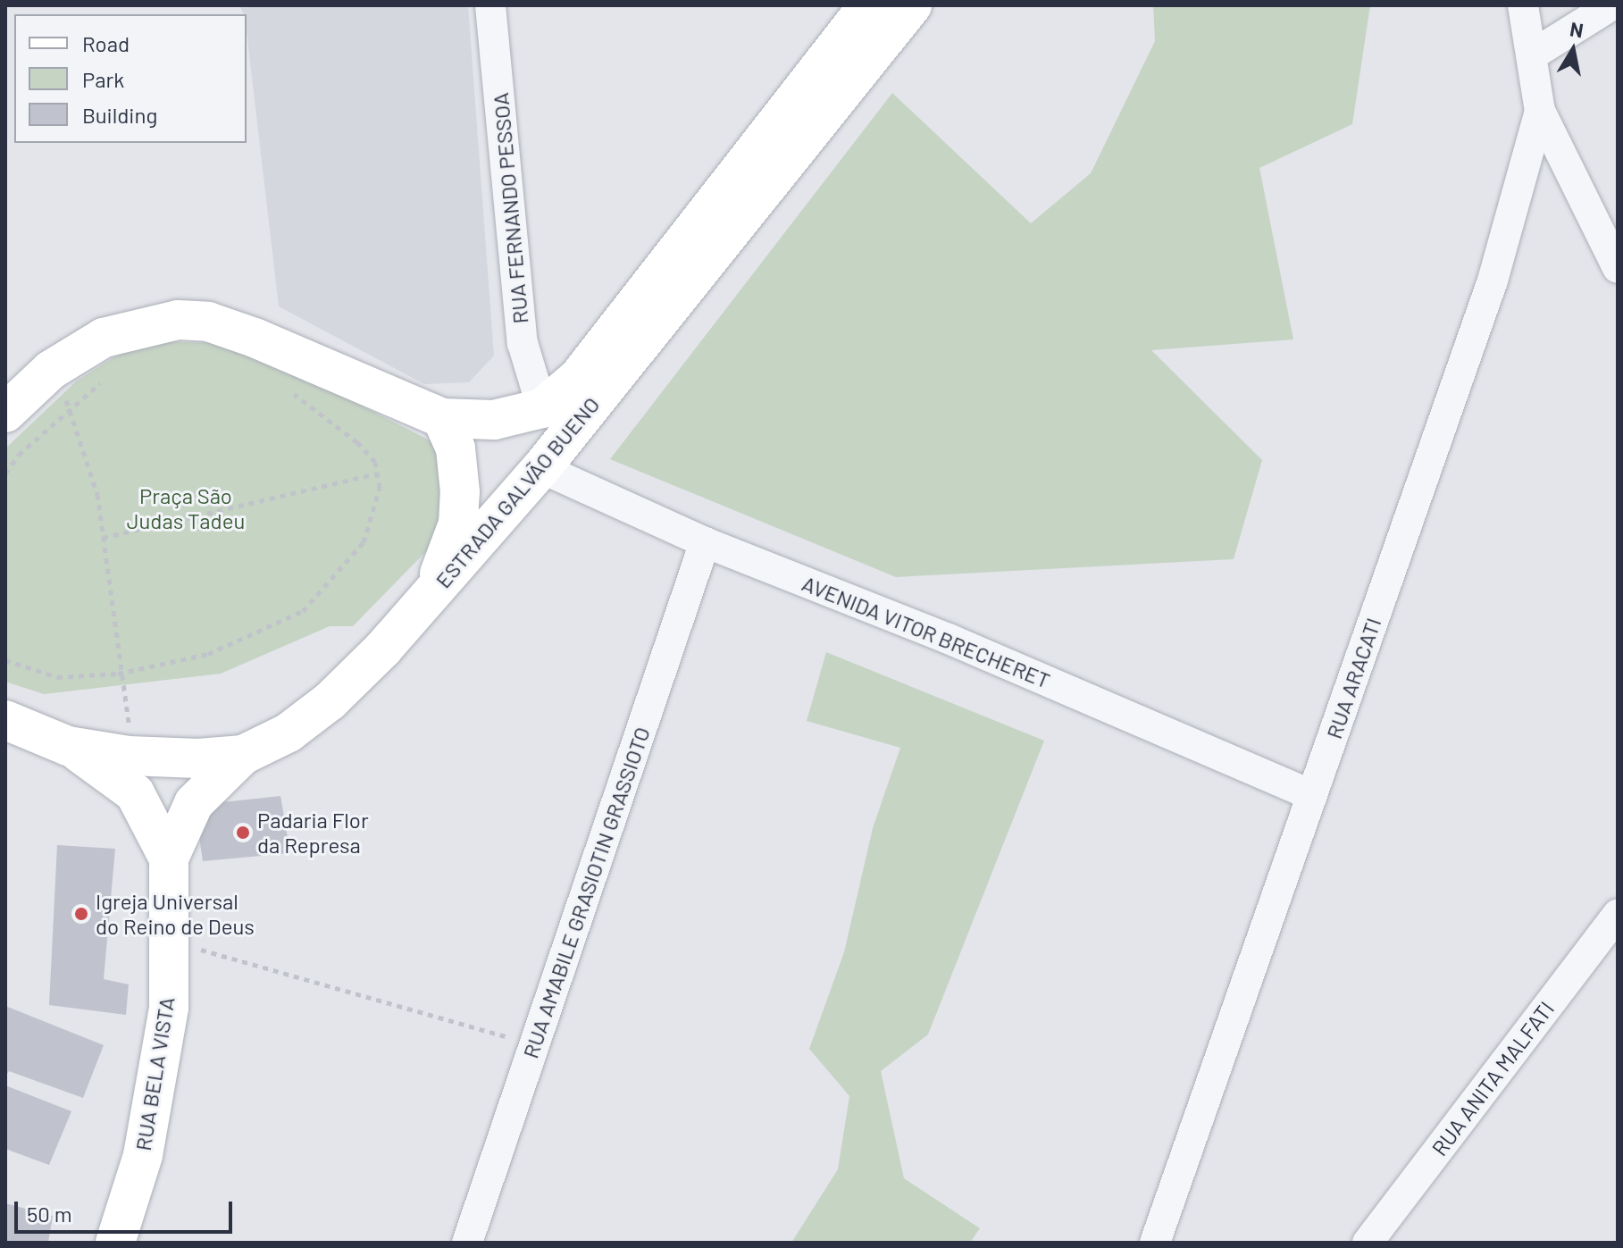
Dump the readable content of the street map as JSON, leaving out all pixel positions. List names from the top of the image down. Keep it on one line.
{"streets":{"main road":["ESTRADA GALVÃO BUENO","RUA BELA VISTA"],"street":["RUA FERNANDO PESSOA","AVENIDA VITOR BRECHERET","RUA ARACATI","RUA AMABILE GRASIOTIN GRASSIOTO","RUA ANITA MALFATI"]},"crossings":[["RUA FERNANDO PESSOA","ESTRADA GALVÃO BUENO"],["ESTRADA GALVÃO BUENO","AVENIDA VITOR BRECHERET"],["ESTRADA GALVÃO BUENO","RUA BELA VISTA"],["AVENIDA VITOR BRECHERET","RUA ARACATI"],["AVENIDA VITOR BRECHERET","RUA AMABILE GRASIOTIN GRASSIOTO"]],"parks":["Praça São Judas Tadeu"],"places":["Padaria Flor da Represa","Igreja Universal do Reino de Deus"],"legend":["Road","Park","Building"],"scale_bar":"50 m","north":"top"}
